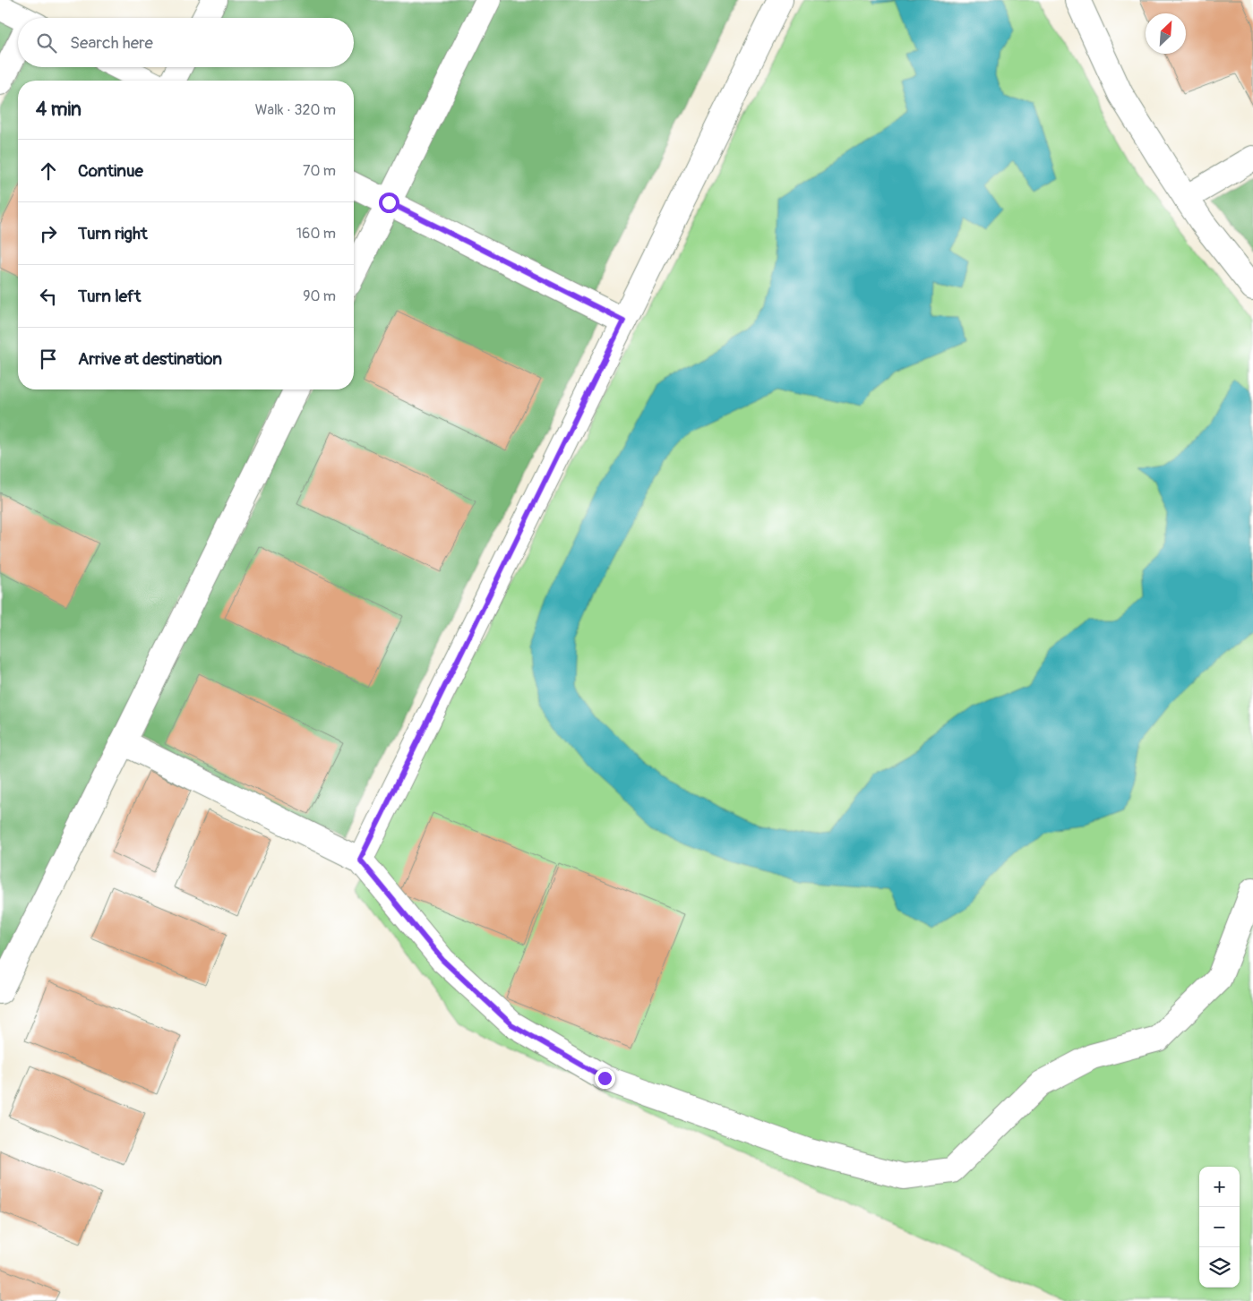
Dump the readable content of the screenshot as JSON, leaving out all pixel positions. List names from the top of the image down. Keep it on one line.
{"north":"top right","page":{"search":"Search here","heading":["4 min","Walk · 320 m"],"list":[["Continue","70 m"],["Turn right","160 m"],["Turn left","90 m"],"Arrive at destination"],"map_buttons":["+","−"]}}
